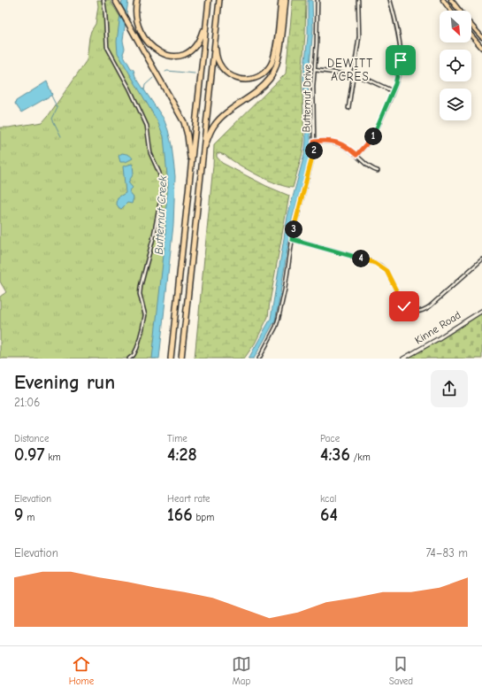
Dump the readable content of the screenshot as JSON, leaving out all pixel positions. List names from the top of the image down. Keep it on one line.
{"streets":{"street":["Butternut Drive","Kinne Road"]},"districts":["DEWITT ACRES"],"water":["Butternut Creek"],"north":"bottom right","page":{"pins":["1","2","3","4"],"heading":["Evening run","21:06"],"stats":[["Distance","0.97 km"],["Time","4:28"],["Pace","4:36 /km"],["Elevation","9 m"],["Heart rate","166 bpm"],["kcal","64"]],"chart":["Elevation","74–83 m"],"tabs":["Home","Map","Saved"]}}
